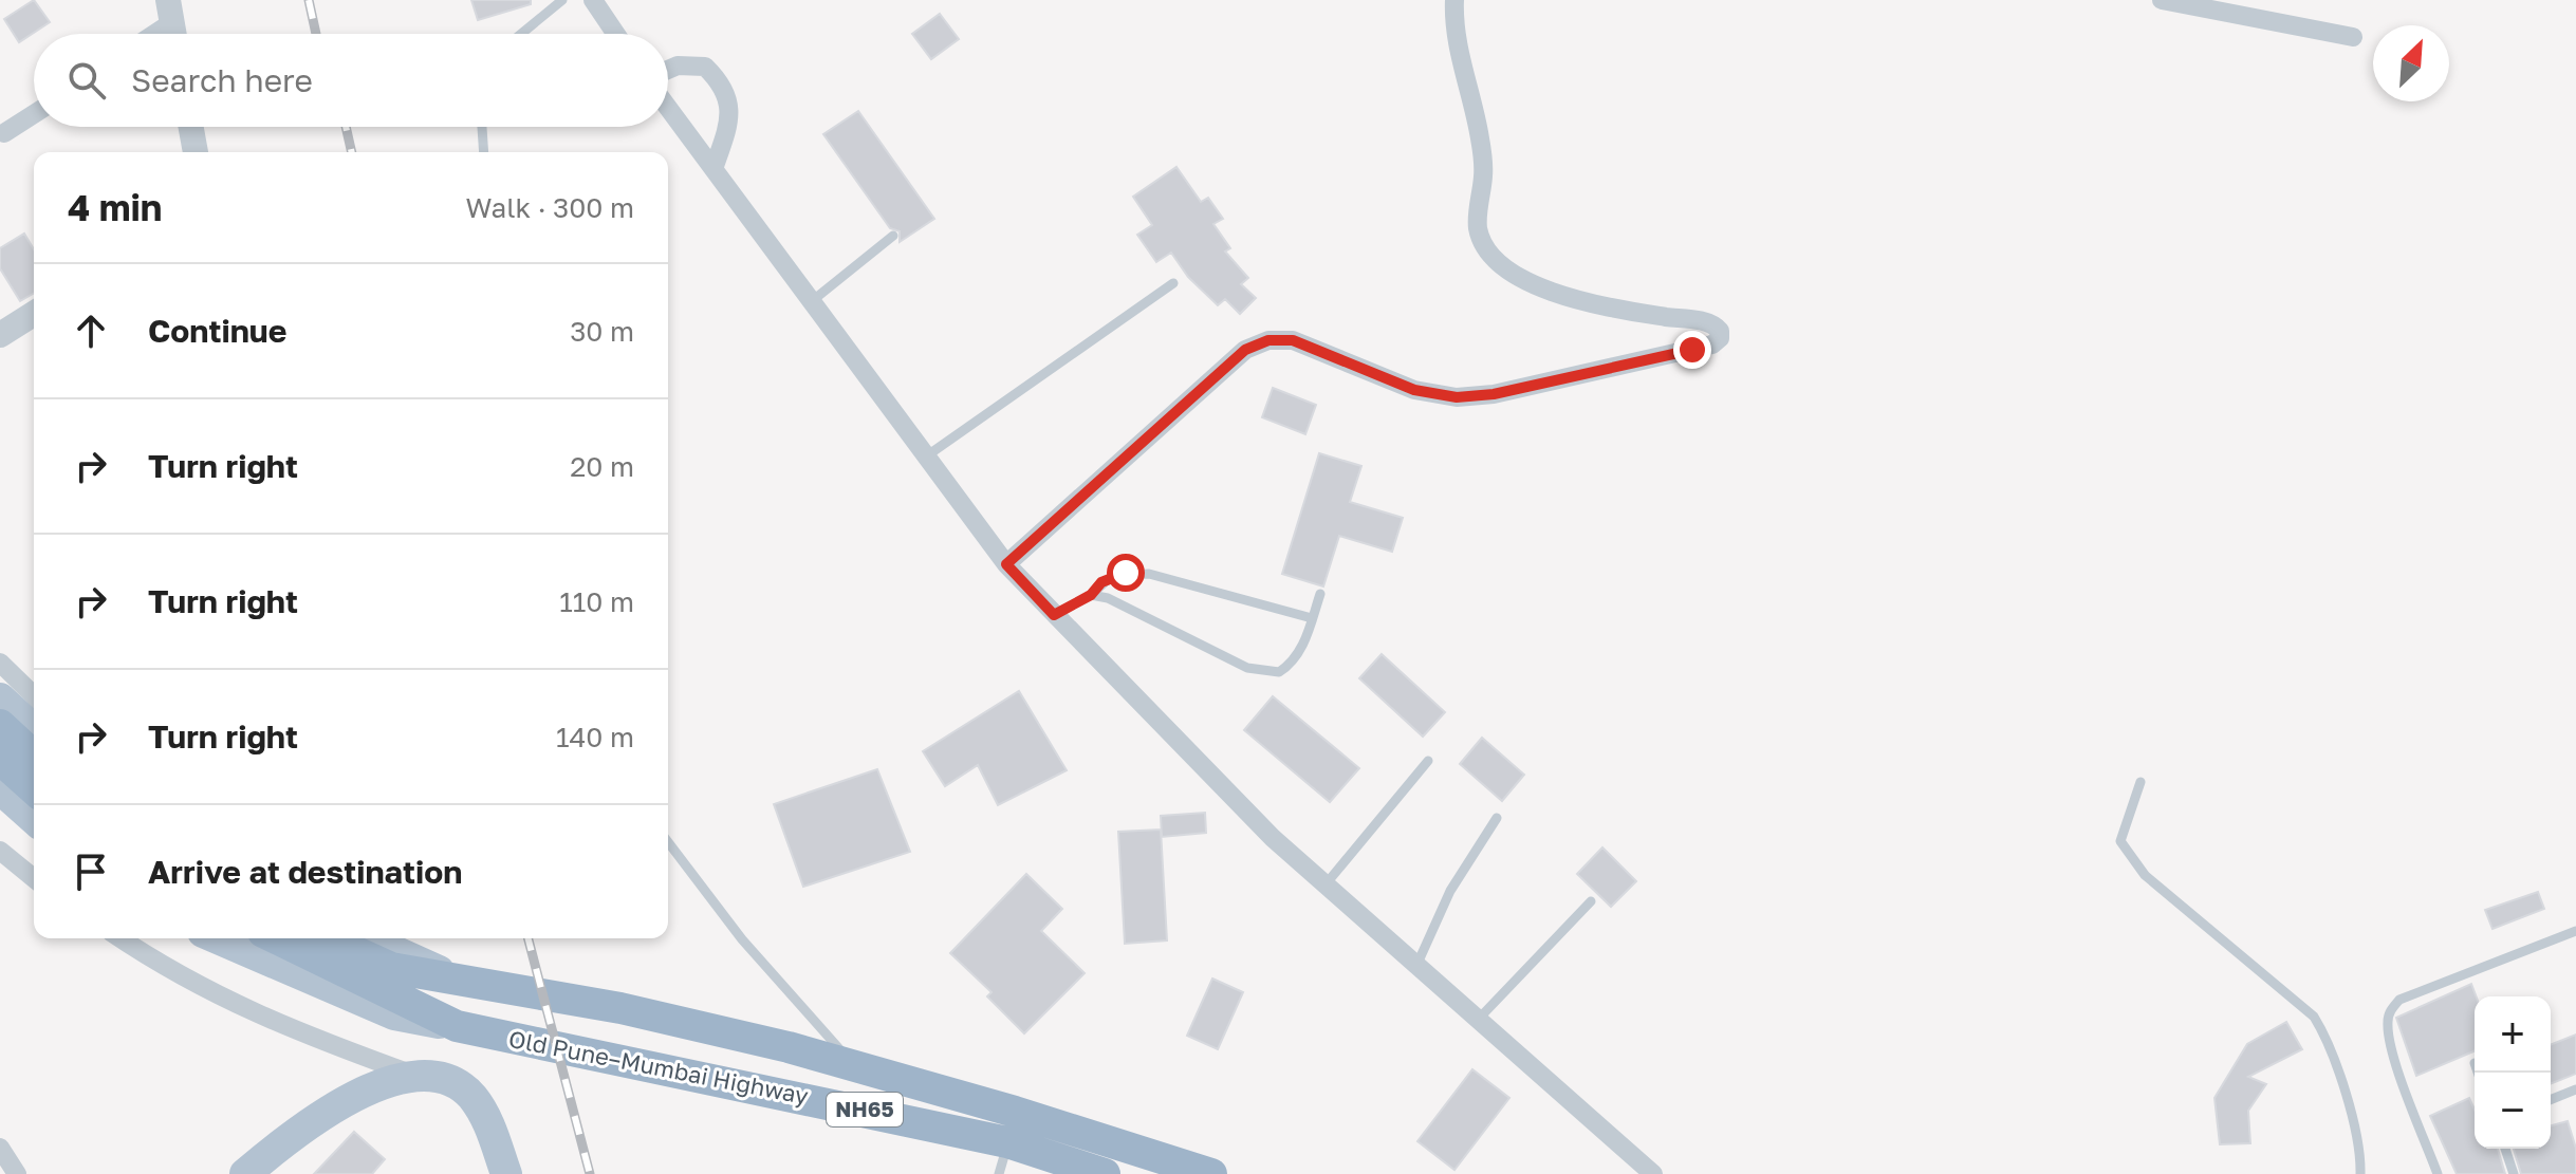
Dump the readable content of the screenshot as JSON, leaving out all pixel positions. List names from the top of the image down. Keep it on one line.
{"streets":{"highway":["Old Pune–Mumbai Highway","NH65"]},"crossings":[["Old Pune–Mumbai Highway","NH65"]],"north":"top right","page":{"search":"Search here","heading":["4 min","Walk · 300 m"],"list":[["Continue","30 m"],["Turn right","20 m"],["Turn right","110 m"],["Turn right","140 m"],"Arrive at destination"],"map_buttons":["+","−"]}}
